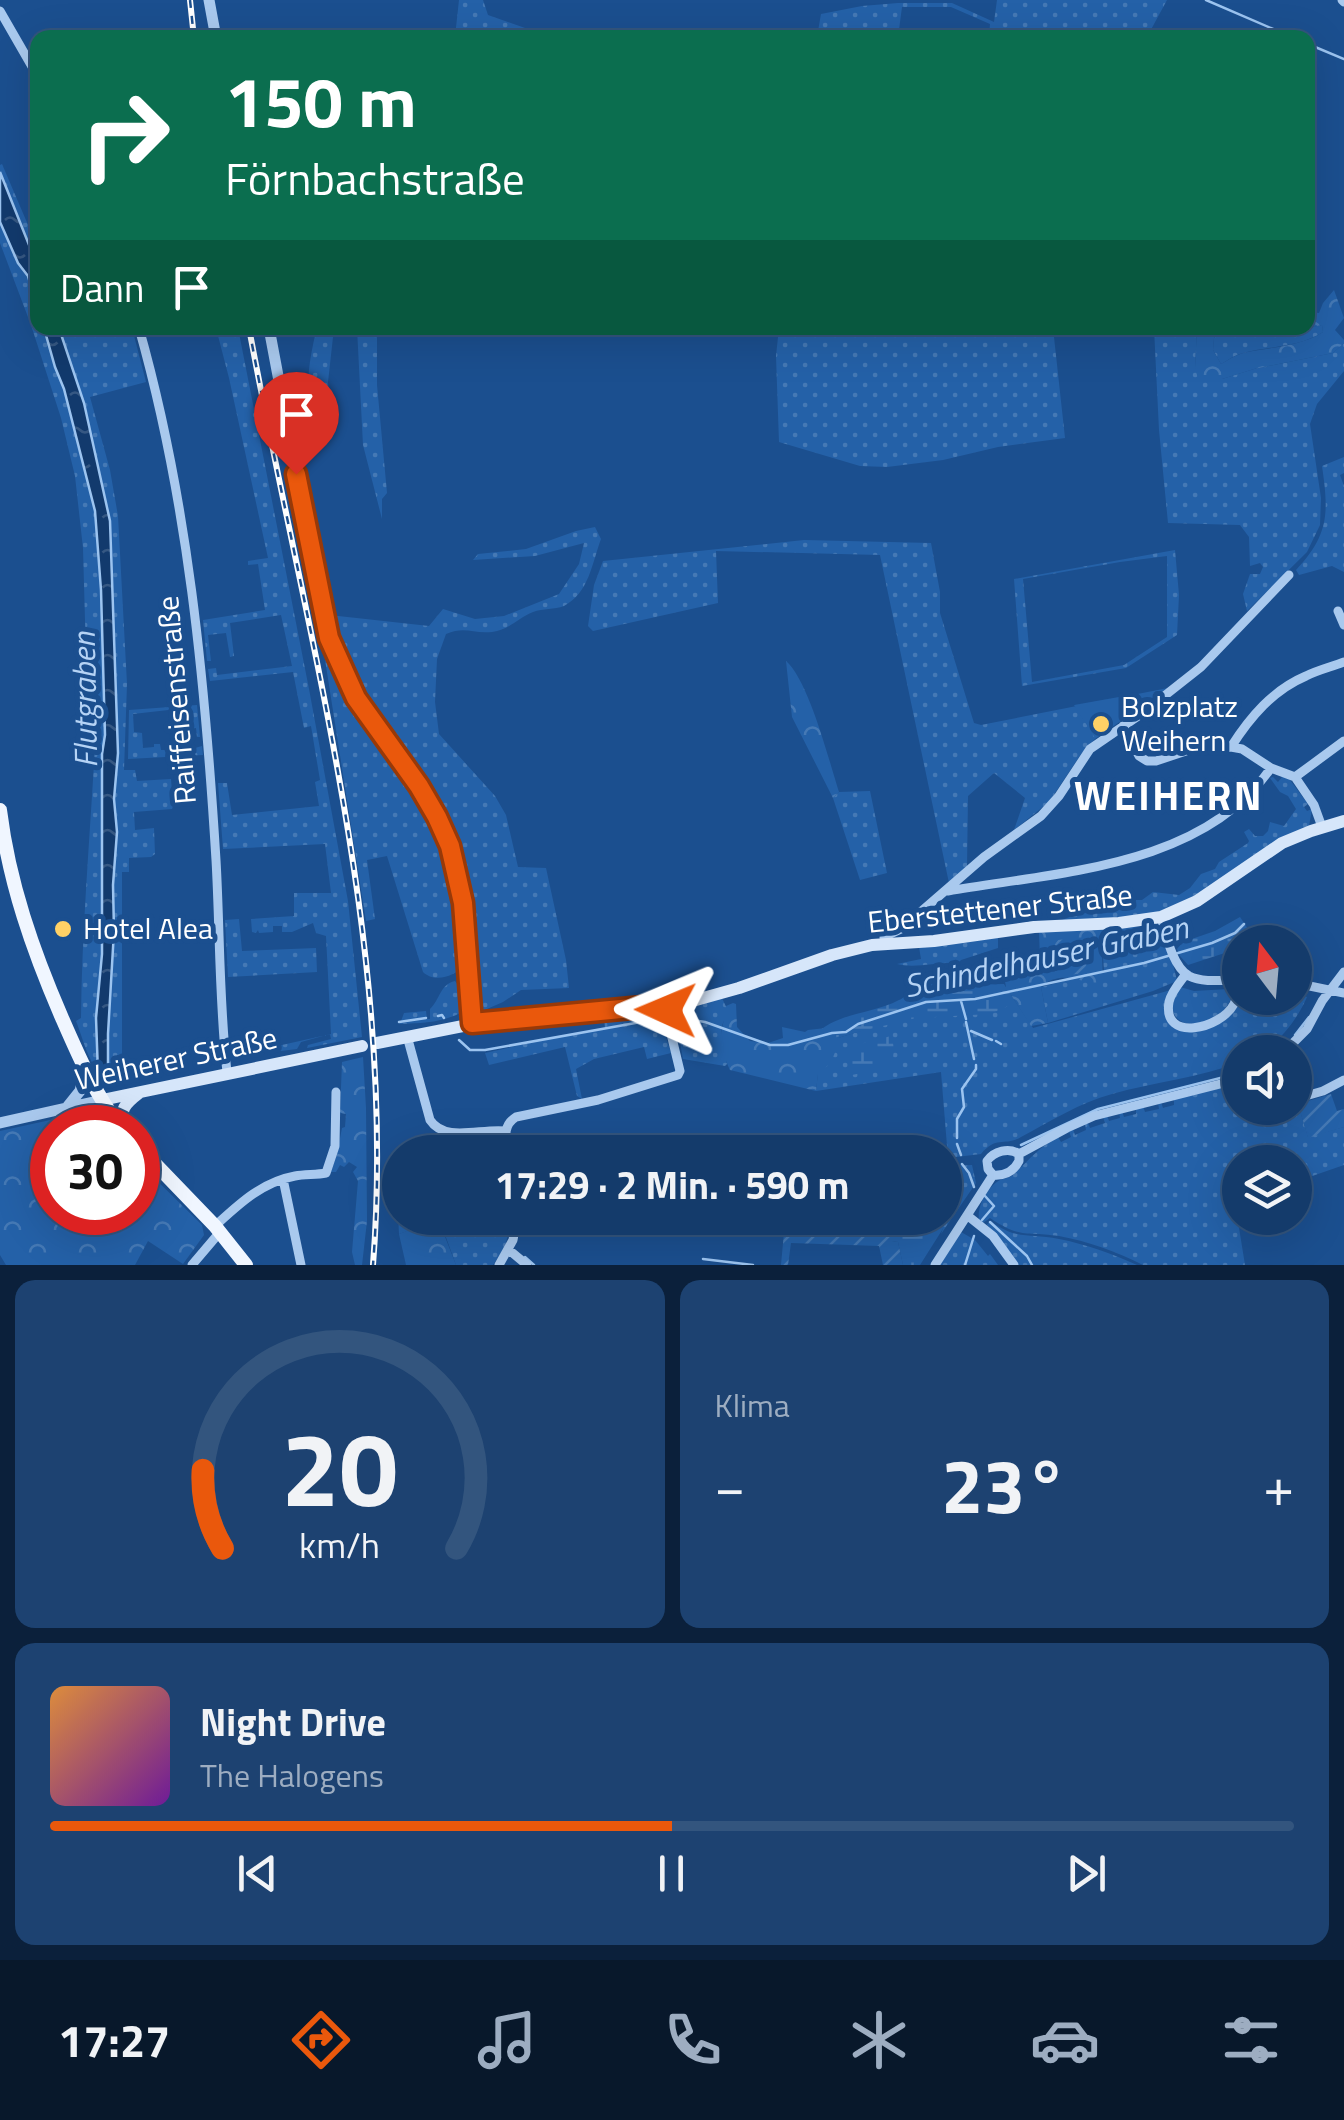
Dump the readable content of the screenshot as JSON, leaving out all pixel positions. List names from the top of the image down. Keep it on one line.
{"streets":{"main road":["Eberstettener Straße","Weiherer Straße"],"street":["Raiffeisenstraße"]},"crossings":[["Raiffeisenstraße","Weiherer Straße"]],"districts":["WEIHERN"],"water":["Flutgraben","Schindelhauser Graben"],"places":["Bolzplatz Weihern","Hotel Alea"],"north":"top","page":{"turn":["150 m","Förnbachstraße"],"then":"Dann","limit":"30","trip":"17:29 · 2 Min. · 590 m","tile":"Klima","heat":["−","23°","+"],"song":["Night Drive","The Halogens"],"tabs":"17:27","gauge":["20","km/h"]}}
